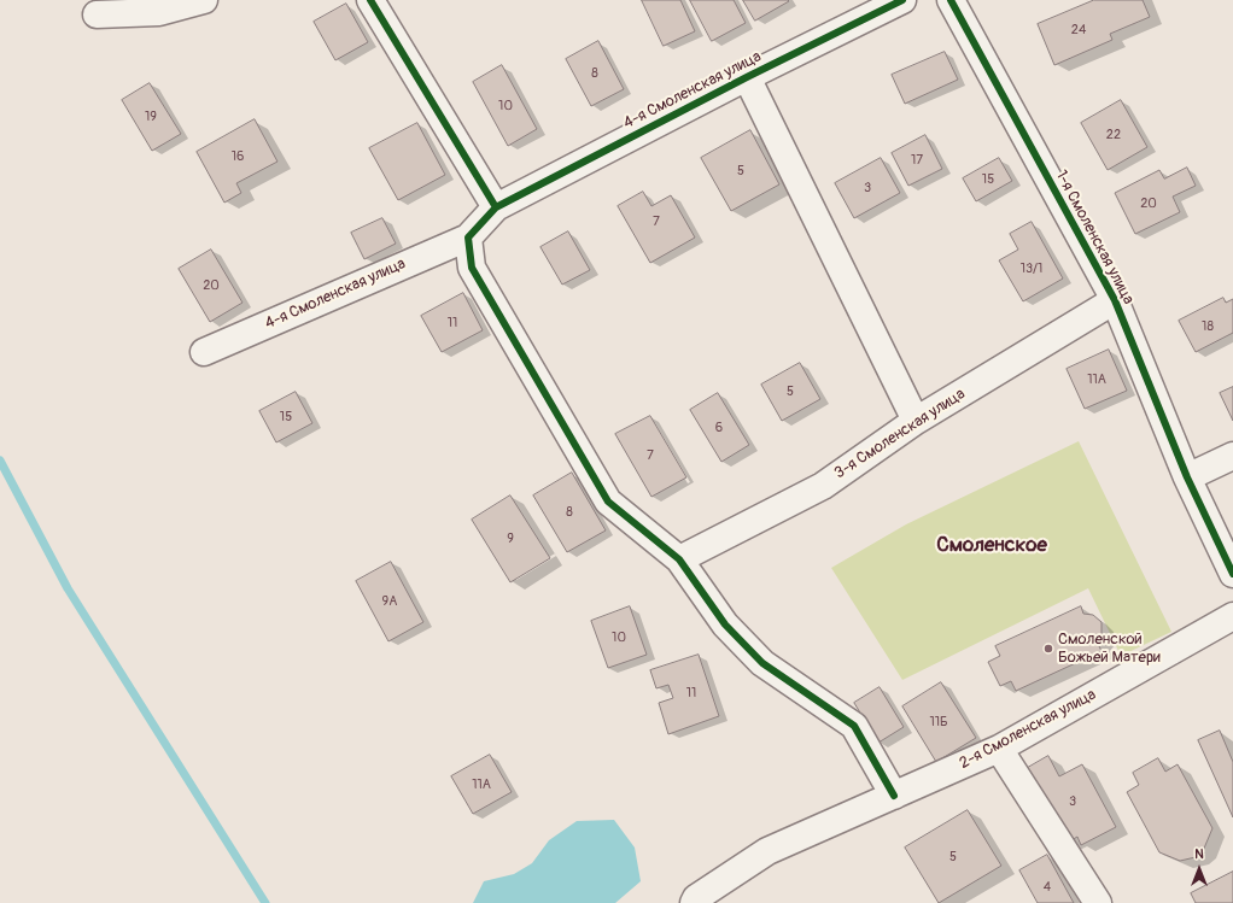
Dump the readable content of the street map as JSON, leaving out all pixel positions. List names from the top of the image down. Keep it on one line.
{"streets":{"street":["4-я Смоленская улица","1-я Смоленская улица","3-я Смоленская улица","2-я Смоленская улица"]},"crossings":[["1-я Смоленская улица","3-я Смоленская улица"]],"districts":["Смоленское"],"places":["Смоленской Божьей Матери"],"house_numbers":["24","8","10","19","22","16","17","5","15","3","20","7","13/1","20","11","18","11А","5","15","6","7","8","9","9А","10","11","11Б","11А","3","5","4"],"north":"top"}
